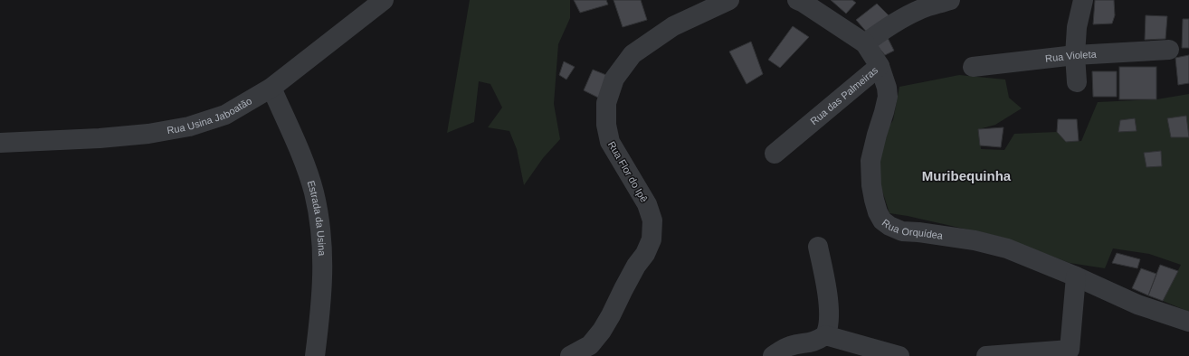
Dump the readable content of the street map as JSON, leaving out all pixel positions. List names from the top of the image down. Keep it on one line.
{"streets":{"street":["Rua Violeta","Rua das Palmeiras","Rua Usina Jaboatão","Rua Flor do Ipê","Estrada da Usina","Rua Orquídea"]},"crossings":[["Rua das Palmeiras","Rua Orquídea"],["Rua Usina Jaboatão","Estrada da Usina"]],"districts":["Muribequinha"]}
